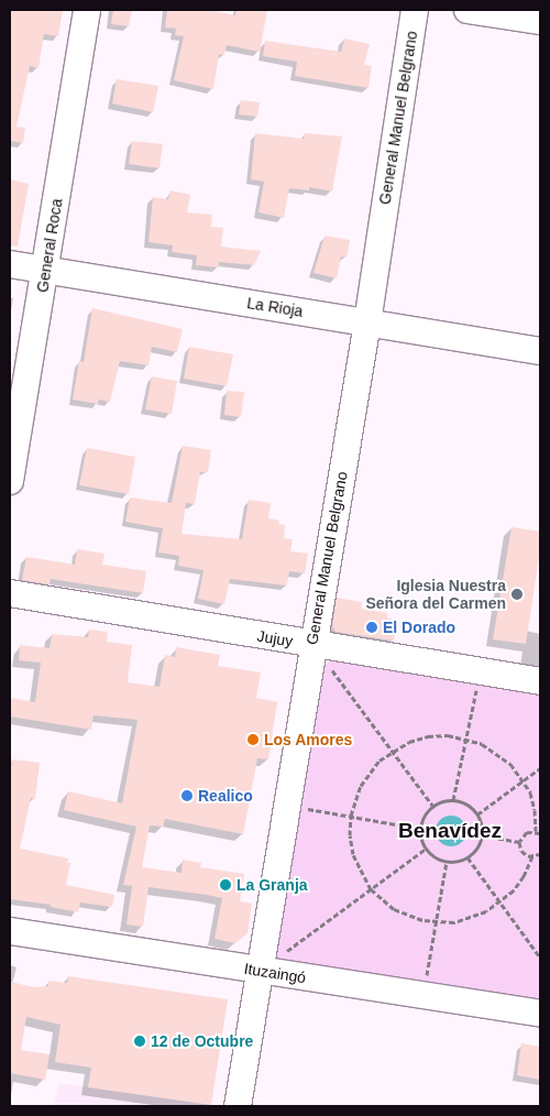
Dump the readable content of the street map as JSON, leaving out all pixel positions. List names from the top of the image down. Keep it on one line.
{"streets":{"street":["General Manuel Belgrano","General Roca","La Rioja","Jujuy","Ituzaingó"]},"crossings":[["General Manuel Belgrano","La Rioja"],["General Manuel Belgrano","Jujuy"],["General Manuel Belgrano","Ituzaingó"],["General Roca","La Rioja"]],"districts":["Benavídez"],"places":["Iglesia Nuestra Señora del Carmen","El Dorado","Los Amores","Realico","La Granja","12 de Octubre"]}
